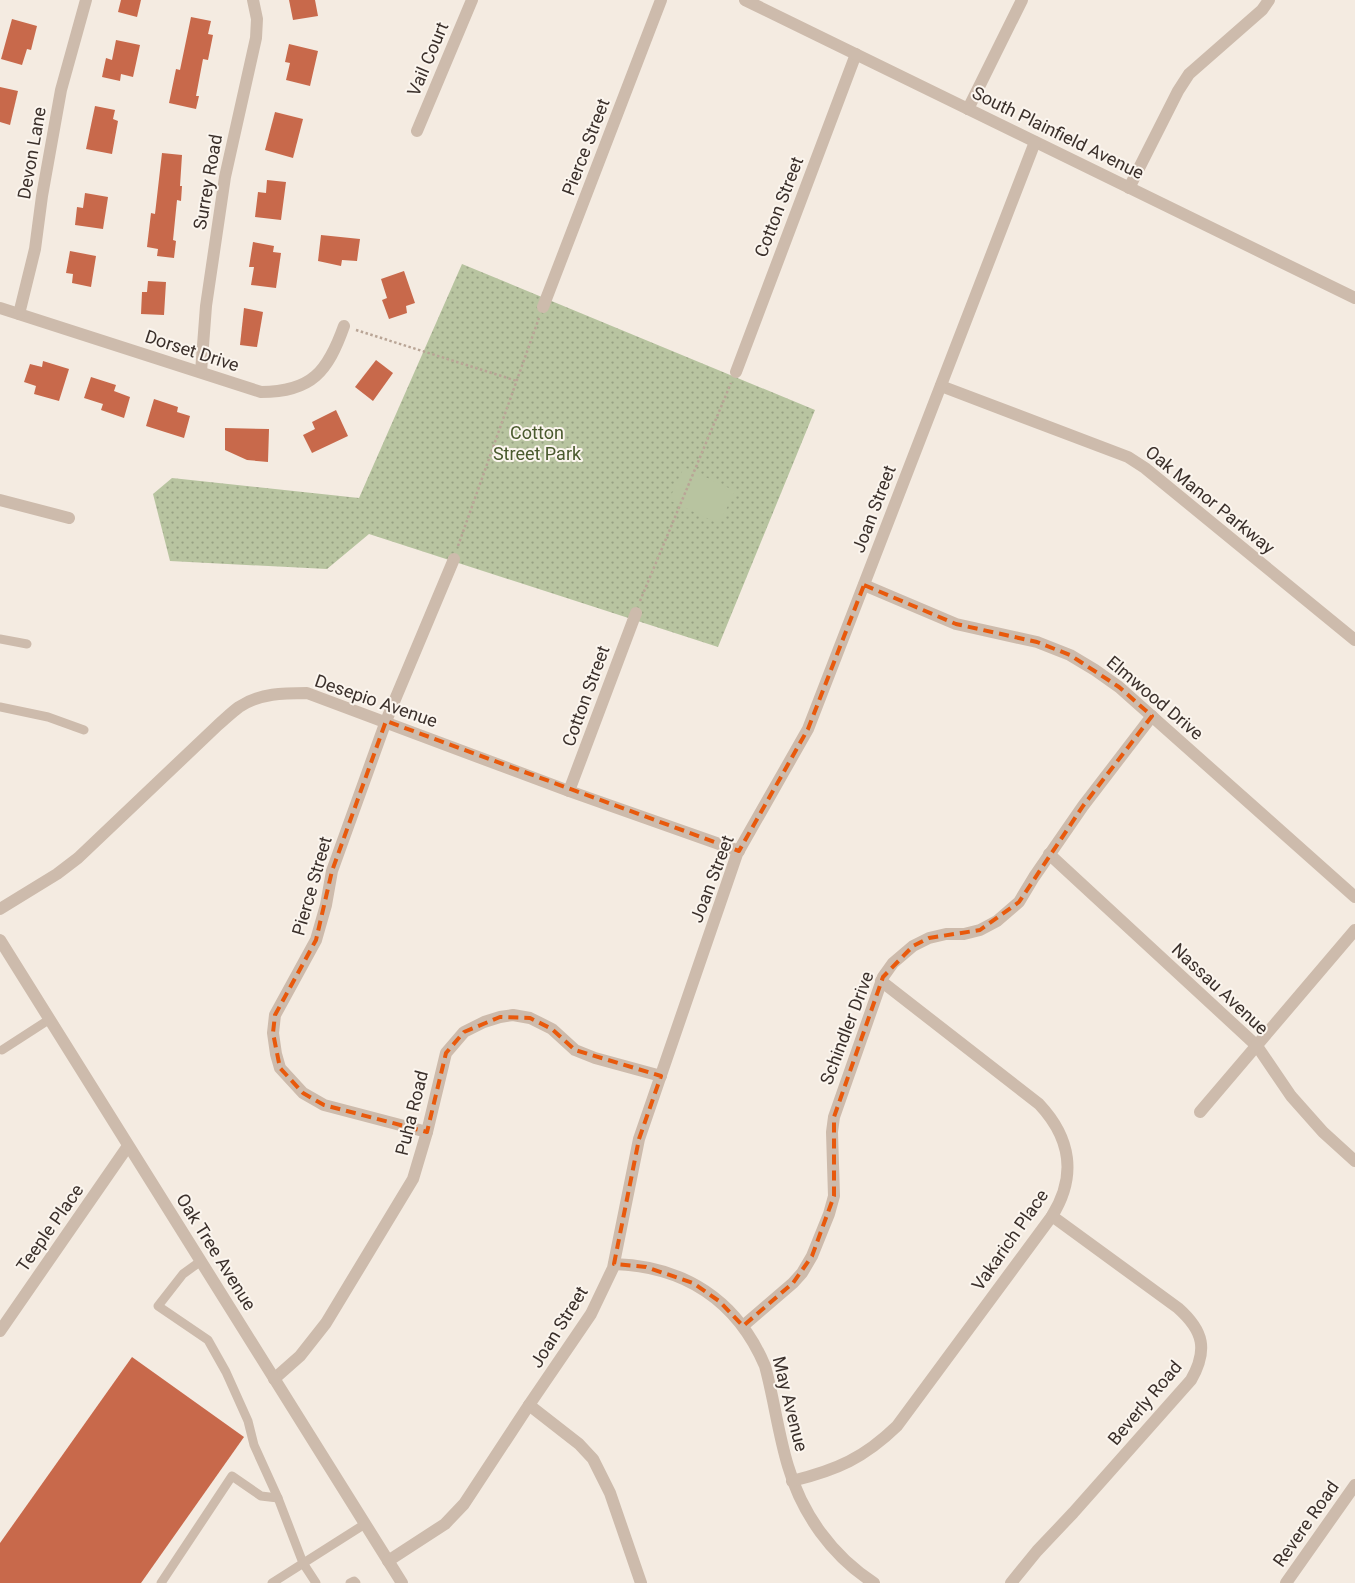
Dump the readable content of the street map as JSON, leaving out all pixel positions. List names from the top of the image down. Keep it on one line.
{"streets":{"street":["Vail Court","South Plainfield Avenue","Pierce Street","Devon Lane","Surrey Road","Cotton Street","Dorset Drive","Oak Manor Parkway","Joan Street","Elmwood Drive","Desepio Avenue","Nassau Avenue","Schindler Drive","Puha Road","Teeple Place","Vakarich Place","Oak Tree Avenue","Beverly Road","May Avenue","Revere Road"]},"crossings":[["South Plainfield Avenue","Cotton Street"],["South Plainfield Avenue","Joan Street"],["Pierce Street","Desepio Avenue"],["Pierce Street","Puha Road"],["Devon Lane","Dorset Drive"],["Surrey Road","Dorset Drive"],["Cotton Street","Desepio Avenue"],["Oak Manor Parkway","Joan Street"],["Joan Street","Elmwood Drive"],["Joan Street","Desepio Avenue"],["Joan Street","Puha Road"],["Joan Street","Oak Tree Avenue"],["Joan Street","May Avenue"],["Elmwood Drive","Schindler Drive"],["Nassau Avenue","Schindler Drive"],["Schindler Drive","Vakarich Place"],["Schindler Drive","May Avenue"],["Puha Road","Oak Tree Avenue"],["Teeple Place","Oak Tree Avenue"],["Vakarich Place","Beverly Road"],["Vakarich Place","May Avenue"]],"parks":["Cotton Street Park"]}
